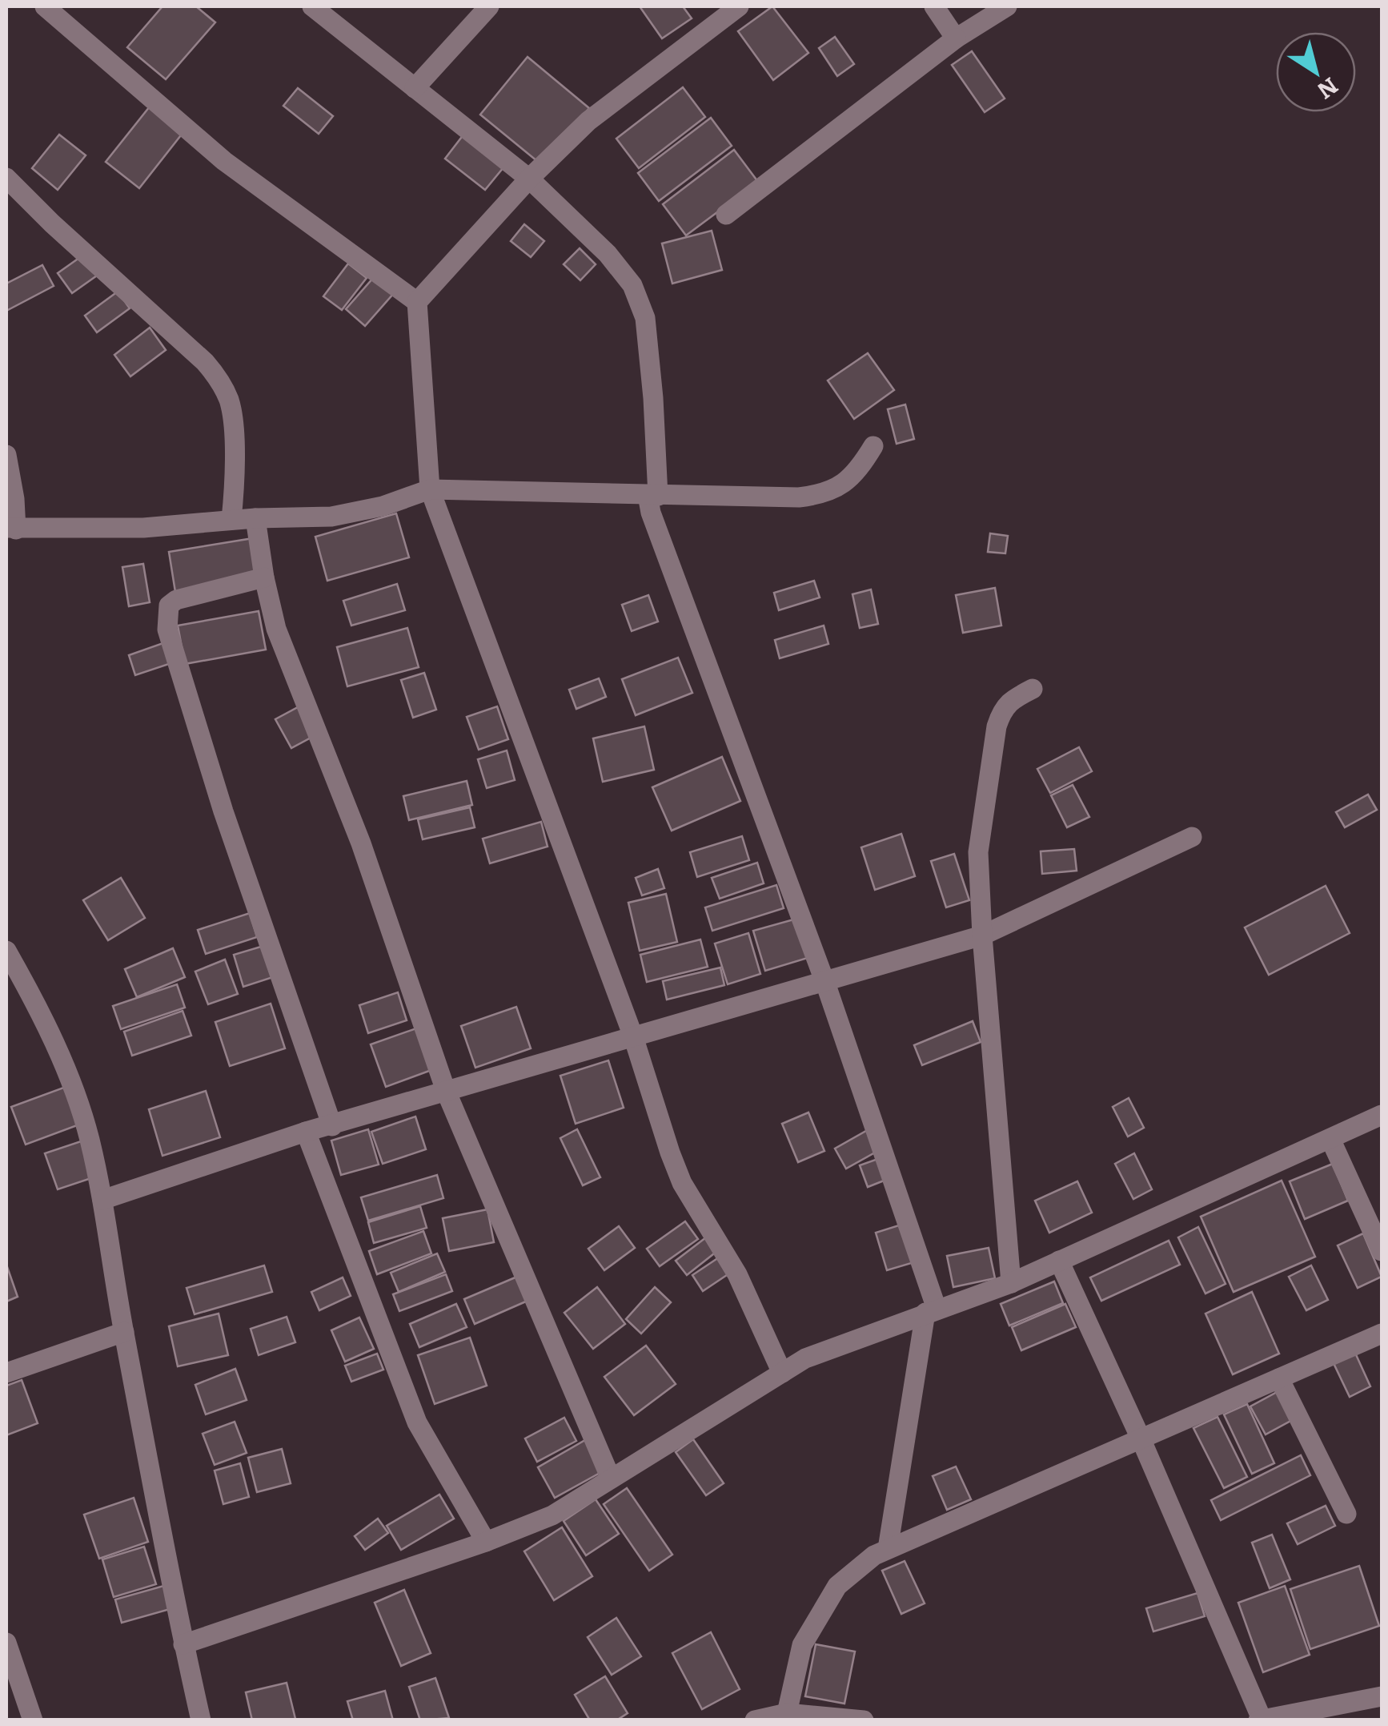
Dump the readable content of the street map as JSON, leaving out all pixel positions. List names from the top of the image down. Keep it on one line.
{"north":"bottom right"}
